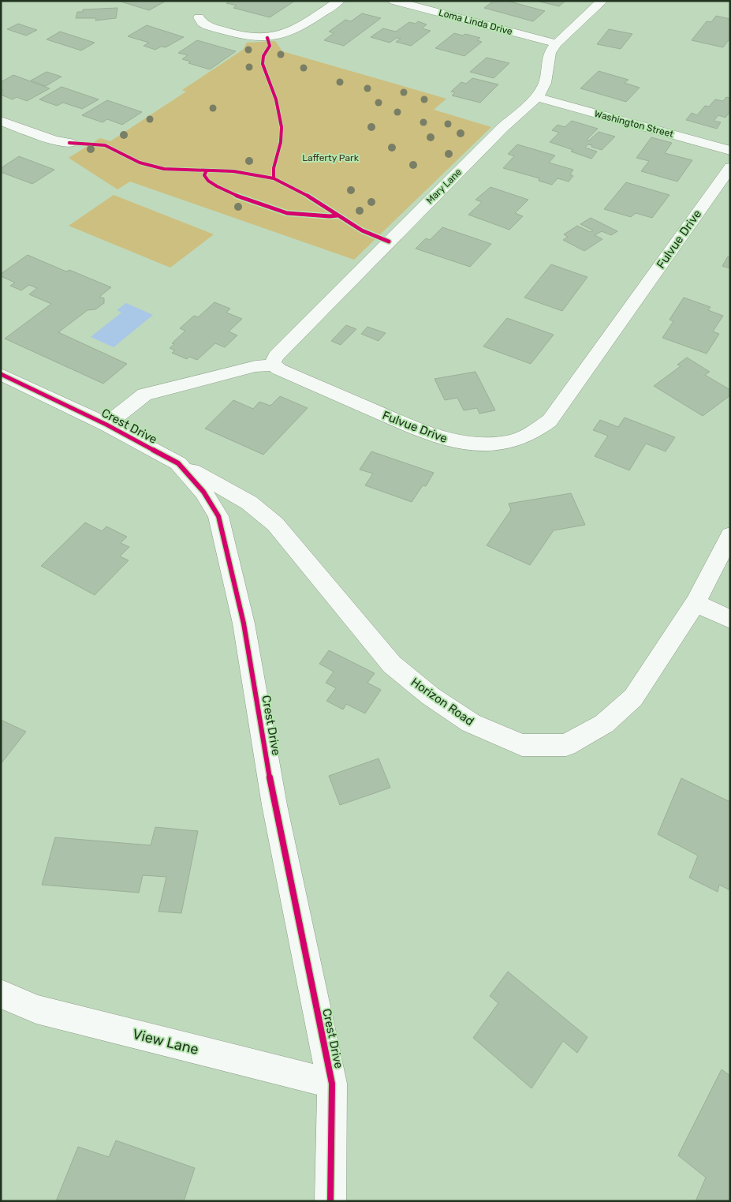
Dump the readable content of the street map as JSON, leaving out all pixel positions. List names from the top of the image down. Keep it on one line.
{"streets":{"street":["Loma Linda Drive","Washington Street","Mary Lane","Fulvue Drive","Crest Drive","Horizon Road","View Lane"]},"crossings":[["Loma Linda Drive","Mary Lane"],["Washington Street","Mary Lane"],["Mary Lane","Fulvue Drive"],["Crest Drive","Horizon Road"],["Crest Drive","View Lane"]],"parks":["Lafferty Park"]}
